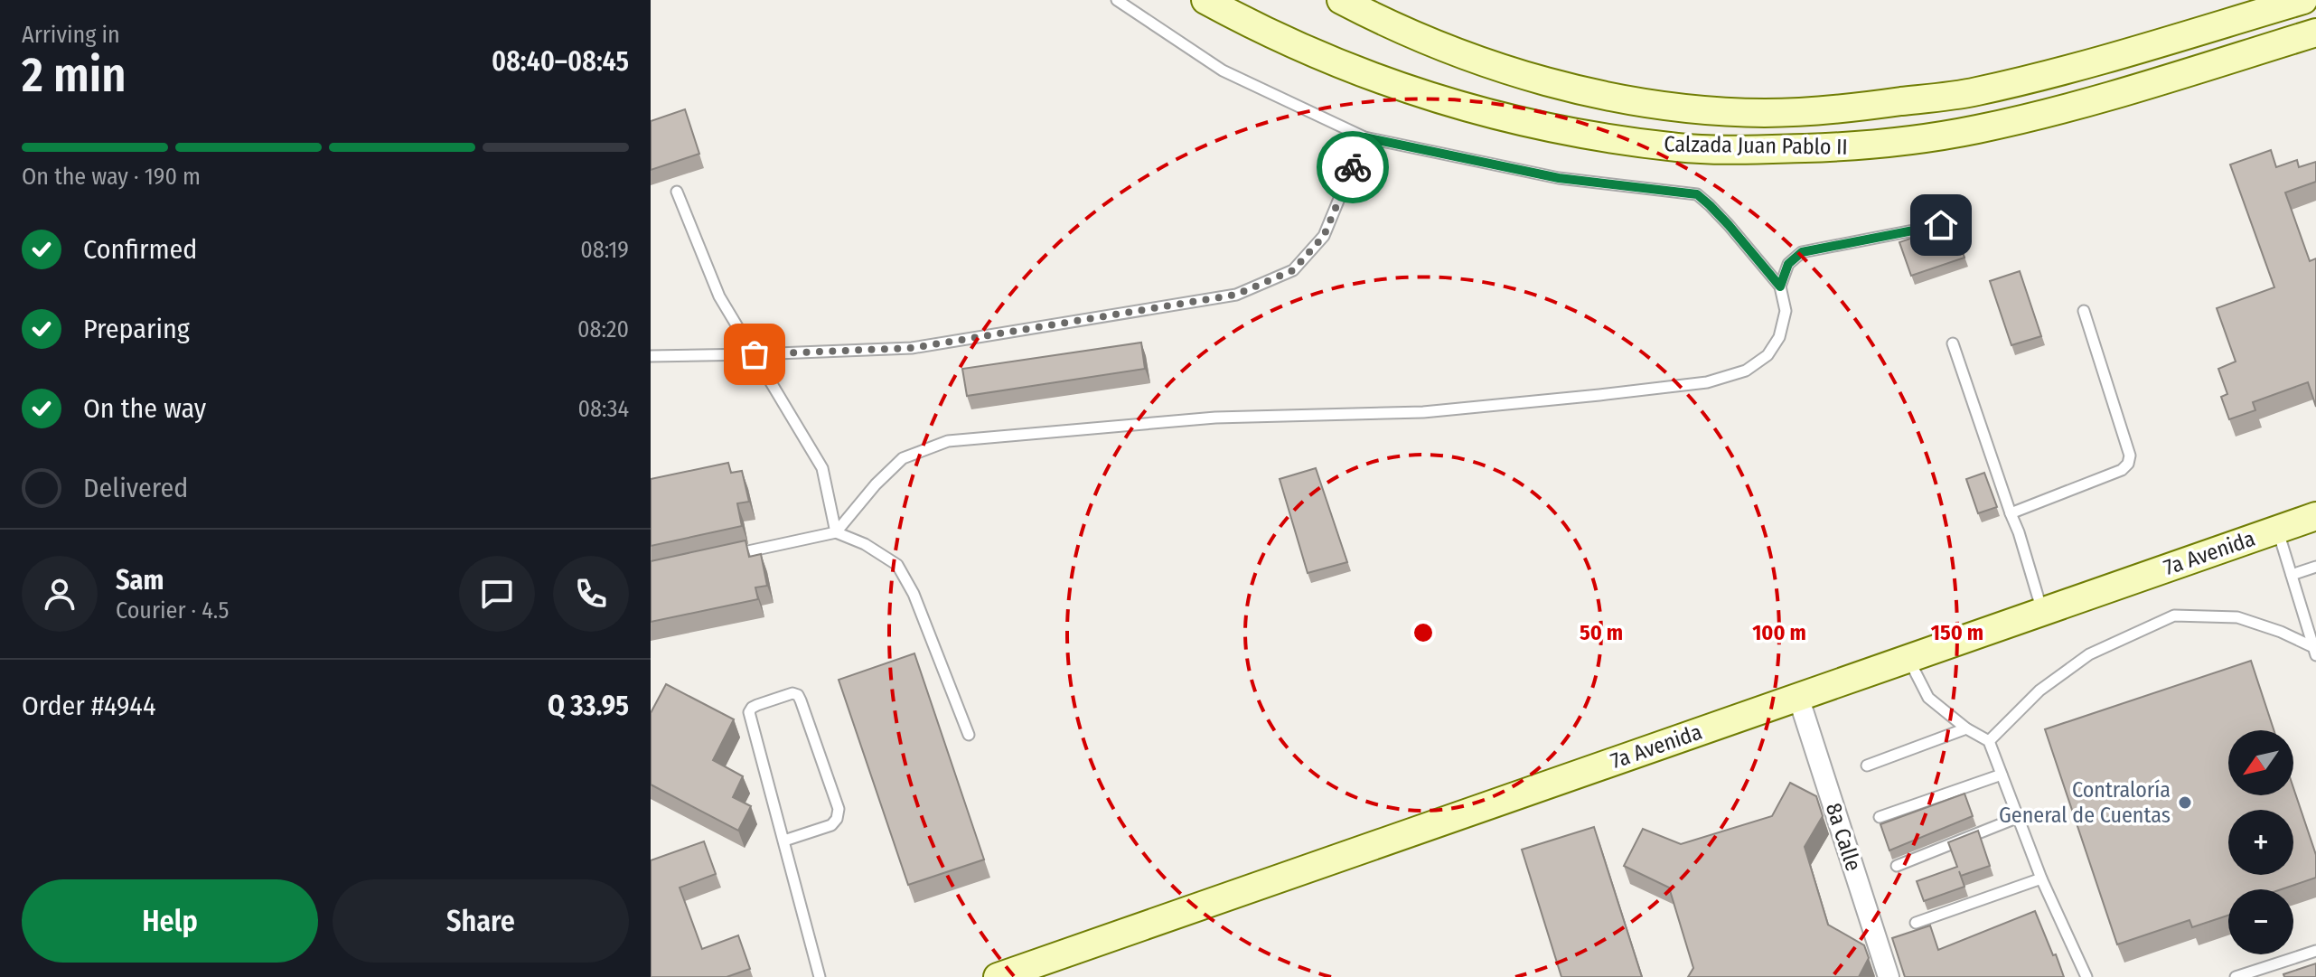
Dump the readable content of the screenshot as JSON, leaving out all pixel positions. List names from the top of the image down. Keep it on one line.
{"streets":{"main road":["Calzada Juan Pablo II","7a Avenida"],"street":["8a Calle"]},"crossings":[["7a Avenida","8a Calle"]],"places":["Contraloría General de Cuentas"],"north":"bottom left","page":{"heading":["2 min","Arriving in","08:40–08:45"],"panel":["Sam","Courier · 4.5","Order #4944","Q 33.95"],"bar":"On the way · 190 m","list":[["Confirmed","08:19"],["Preparing","08:20"],["On the way","08:34"],"Delivered"],"map_buttons":["+","−"],"buttons":["Help","Share"]},"rings":["50 m","100 m","150 m"]}
